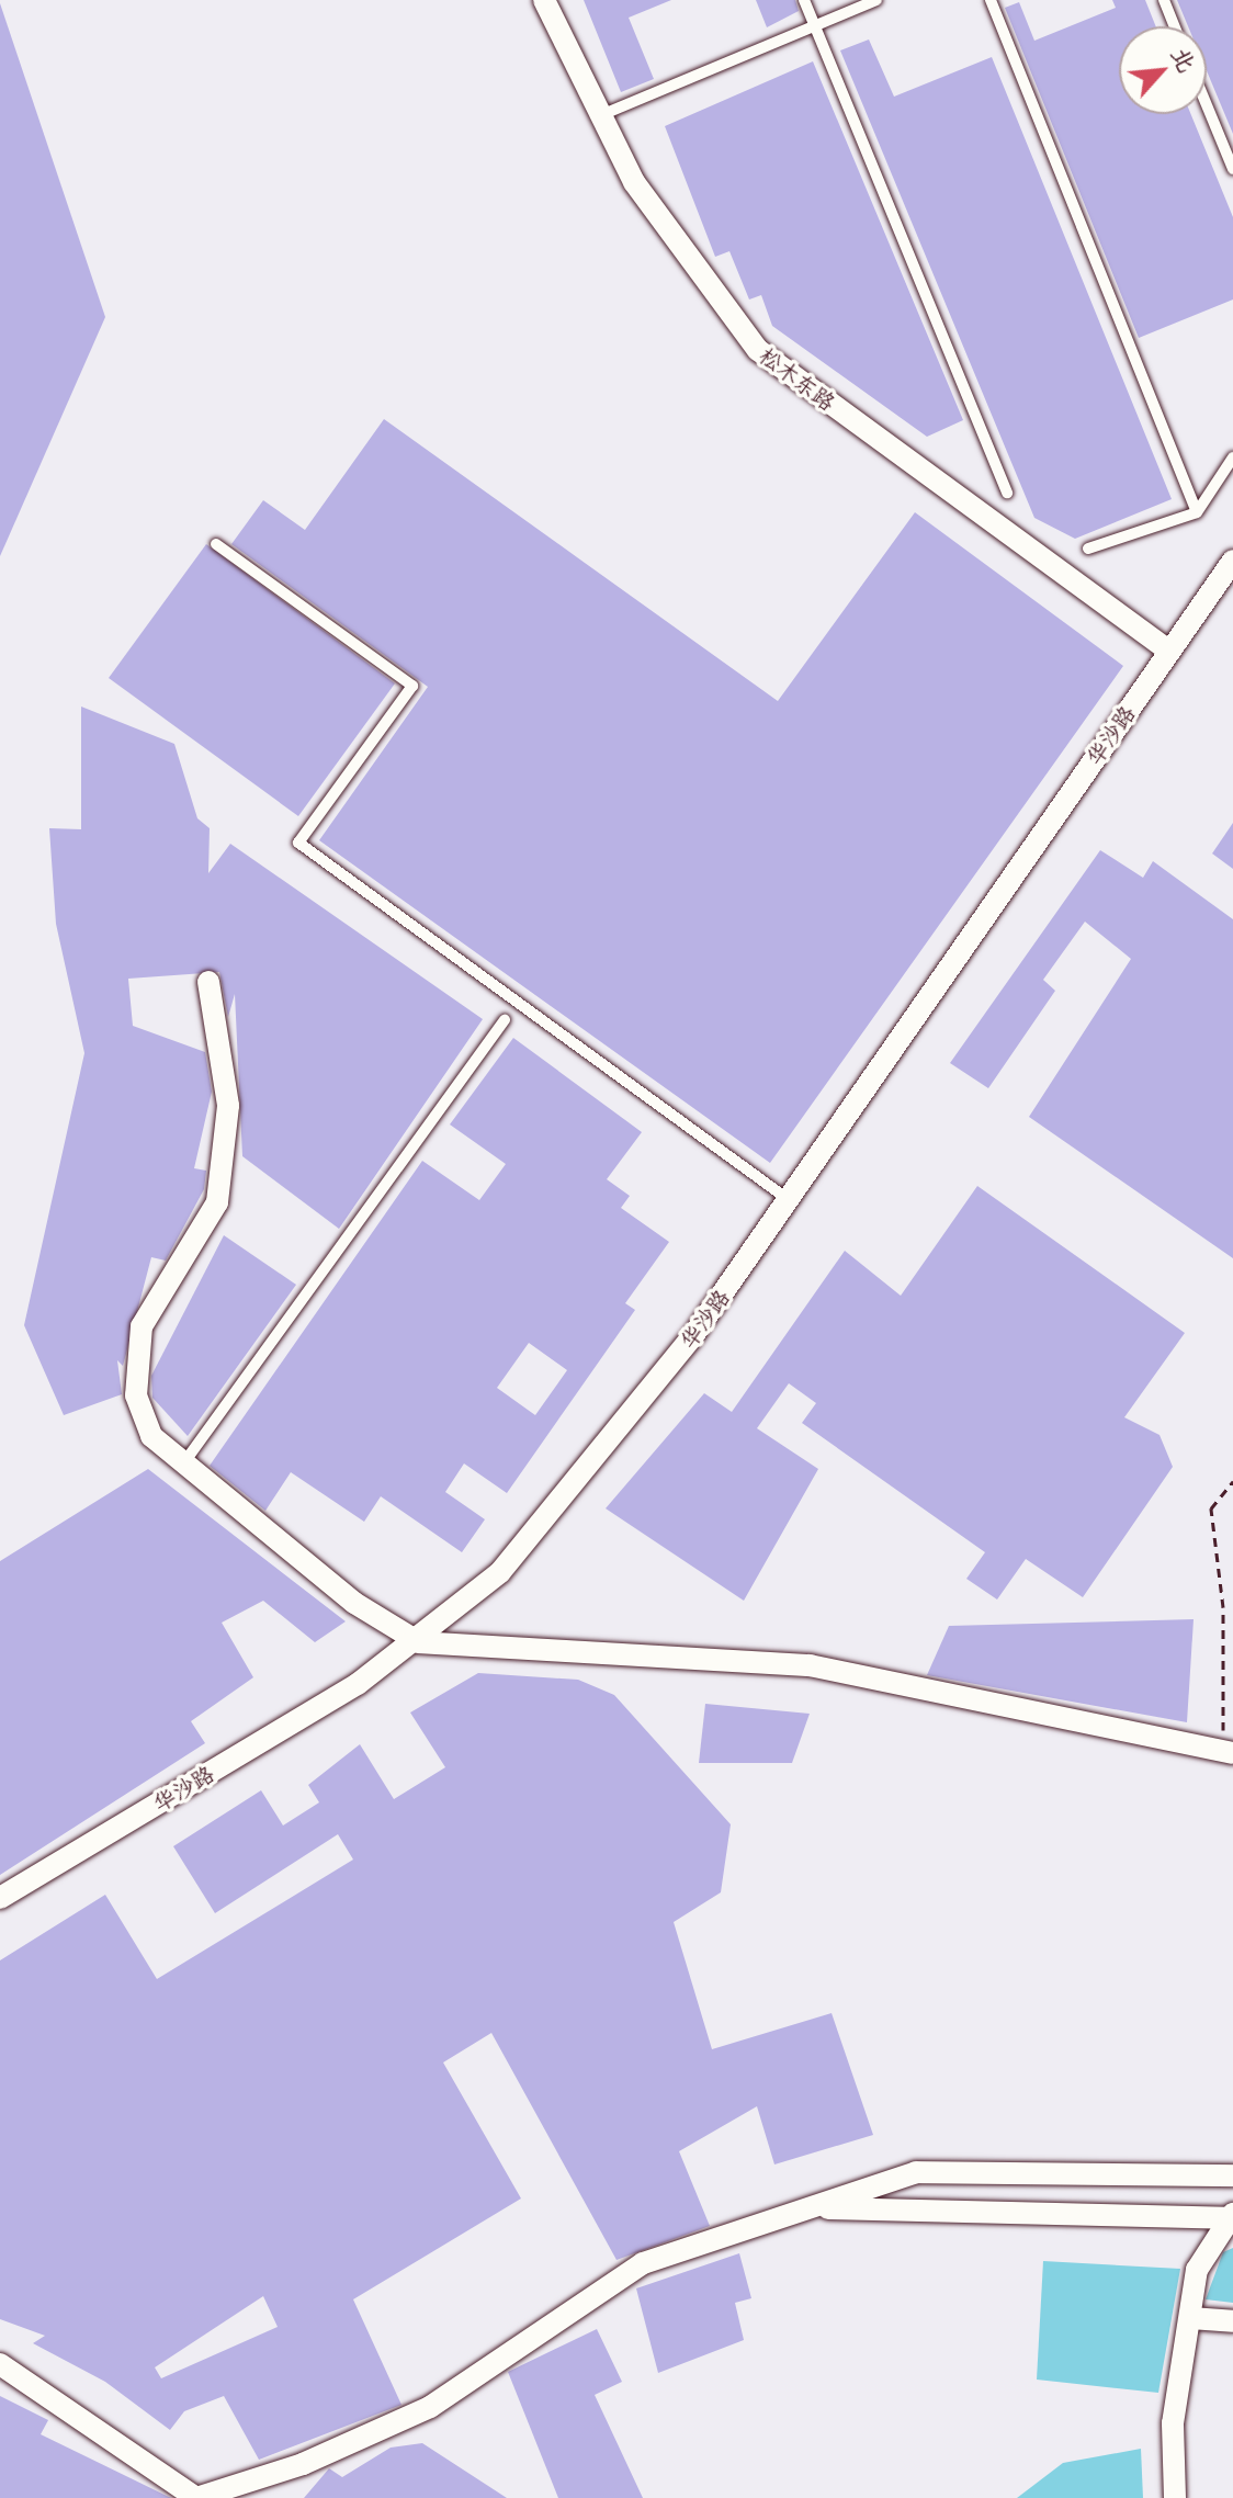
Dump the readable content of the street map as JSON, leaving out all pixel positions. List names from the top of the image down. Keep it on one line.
{"streets":{"street":["松木东路","华沙路"]},"crossings":[["松木东路","华沙路"]],"north":"top right"}
